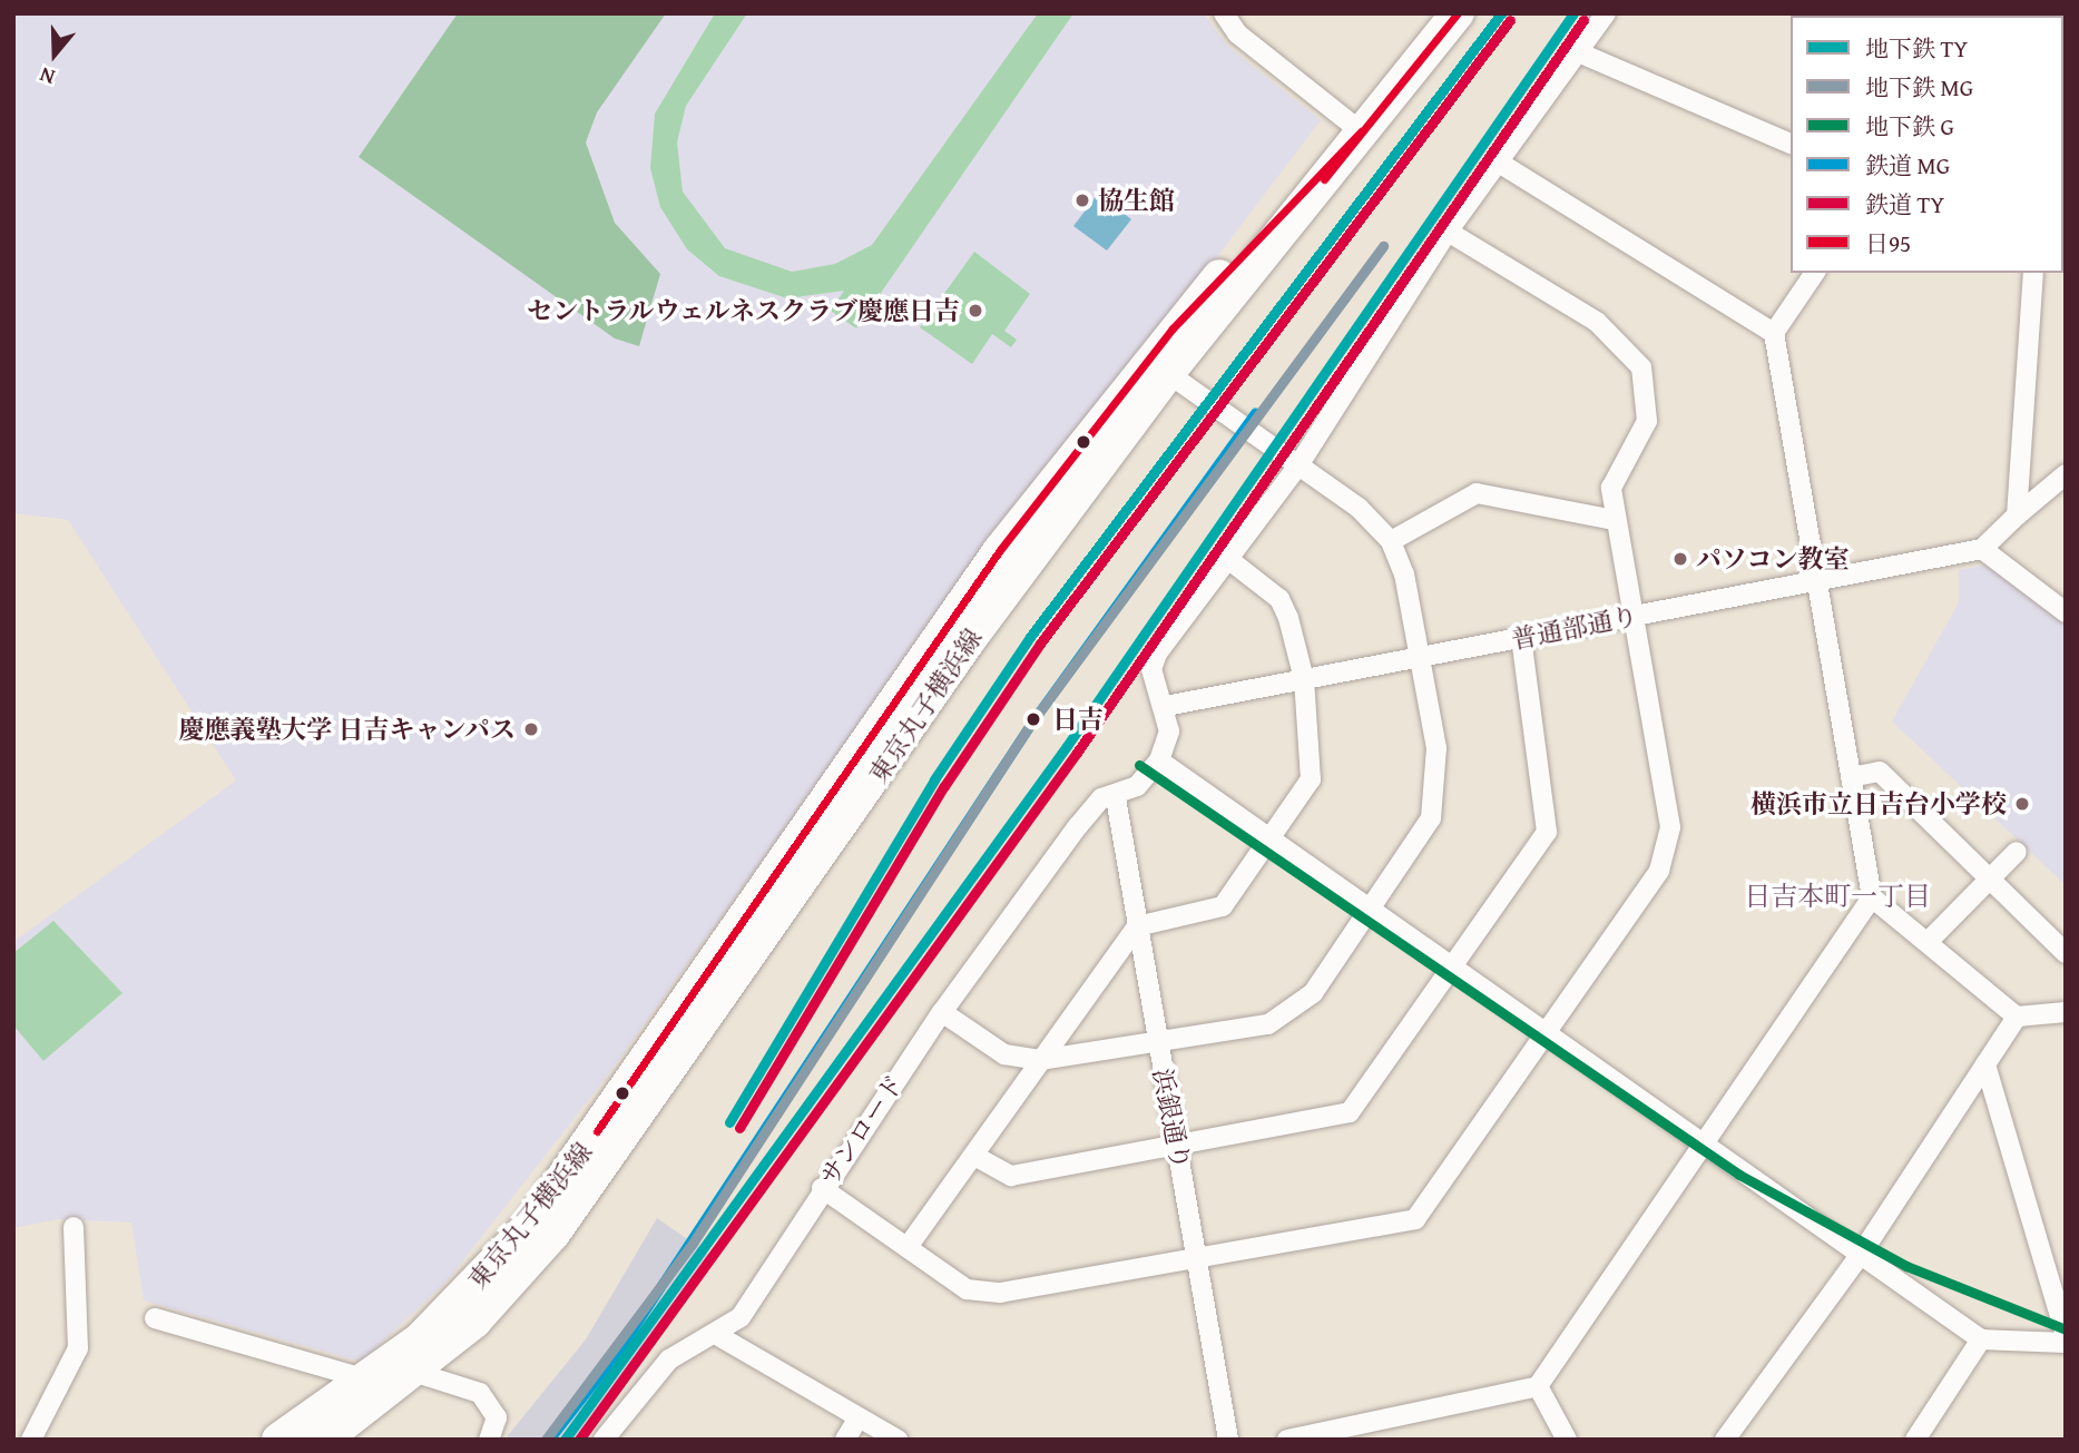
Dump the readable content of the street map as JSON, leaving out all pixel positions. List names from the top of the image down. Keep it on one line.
{"streets":{"main road":["東京丸子横浜線"],"street":["普通部通り","浜銀通り","サンロード"]},"crossings":[["浜銀通り","サンロード"]],"districts":["日吉本町一丁目"],"places":["協生館","セントラルウェルネスクラブ慶應日吉","パソコン教室","日吉","慶應義塾大学 日吉キャンパス","横浜市立日吉台小学校"],"lines":["metro line TY","transit line 日95","rail line TY","metro line MG","rail line MG","metro line G"],"legend":["地下鉄 TY","地下鉄 MG","地下鉄 G","鉄道 MG","鉄道 TY","日95"],"north":"bottom"}
